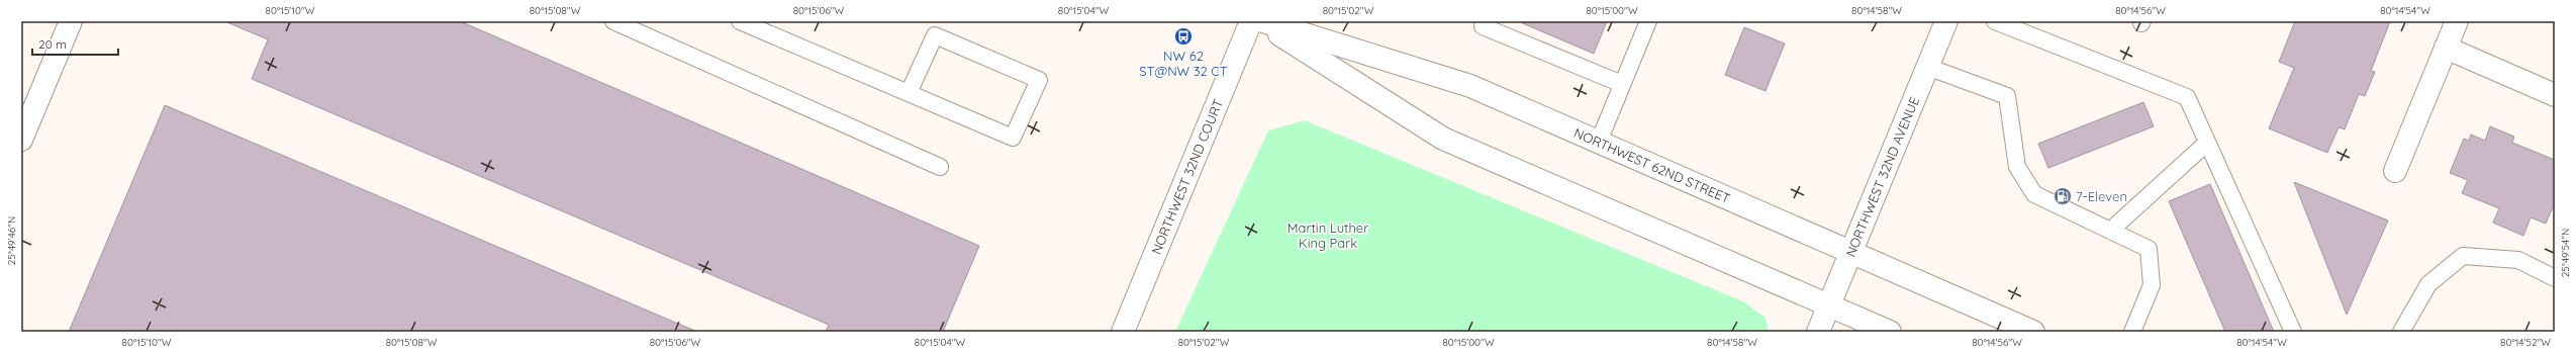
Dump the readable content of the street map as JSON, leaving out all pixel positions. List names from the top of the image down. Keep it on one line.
{"streets":{"main road":["NORTHWEST 62ND STREET","NORTHWEST 32ND AVENUE","NORTHWEST 32ND COURT"]},"crossings":[["NORTHWEST 62ND STREET","NORTHWEST 32ND AVENUE"]],"parks":["Martin Luther King Park"],"places":{"bus stop":["NW 62 ST@NW 32 CT"],"fuel station":["7-Eleven"]},"scale_bar":"20 m","coordinates":["80°15'10\"W","80°15'08\"W","80°15'06\"W","80°15'04\"W","80°15'02\"W","80°15'00\"W","80°14'58\"W","80°14'56\"W","80°14'54\"W","25°49'46\"N","25°49'54\"N","80°14'52\"W"]}
